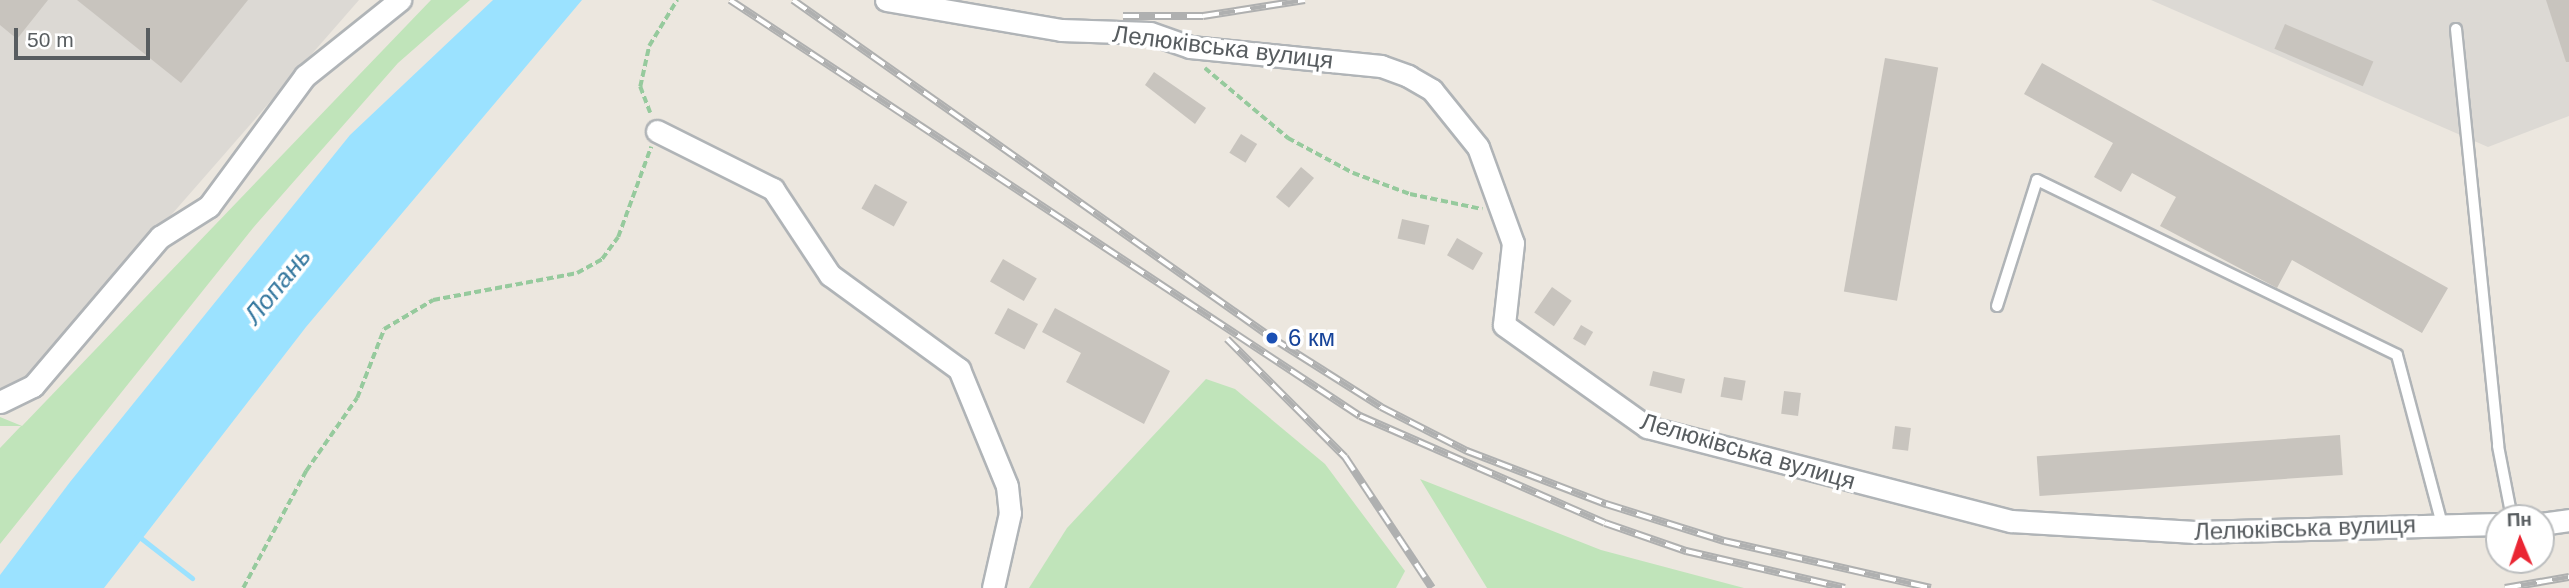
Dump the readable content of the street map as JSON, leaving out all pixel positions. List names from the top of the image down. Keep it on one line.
{"streets":{"street":["Лелюківська вулиця"]},"water":["Лопань"],"places":["6 км"],"scale_bar":"50 m","north":"top"}
